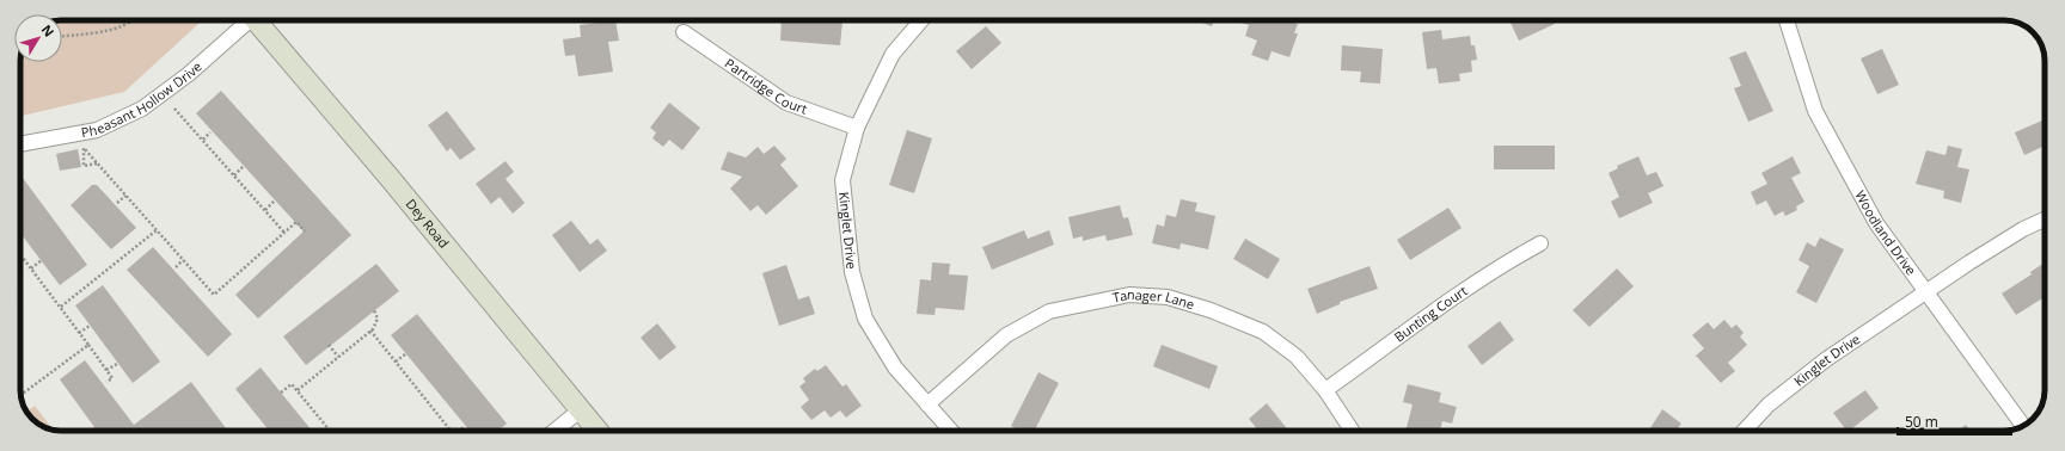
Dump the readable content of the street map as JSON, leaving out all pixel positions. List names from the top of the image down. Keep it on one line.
{"streets":{"main road":["Dey Road"],"street":["Partridge Court","Pheasant Hollow Drive","Kinglet Drive","Woodland Drive","Tanager Lane","Bunting Court"]},"crossings":[["Partridge Court","Kinglet Drive"],["Kinglet Drive","Woodland Drive"],["Kinglet Drive","Tanager Lane"],["Tanager Lane","Bunting Court"]],"scale_bar":"50 m","north":"top right"}
